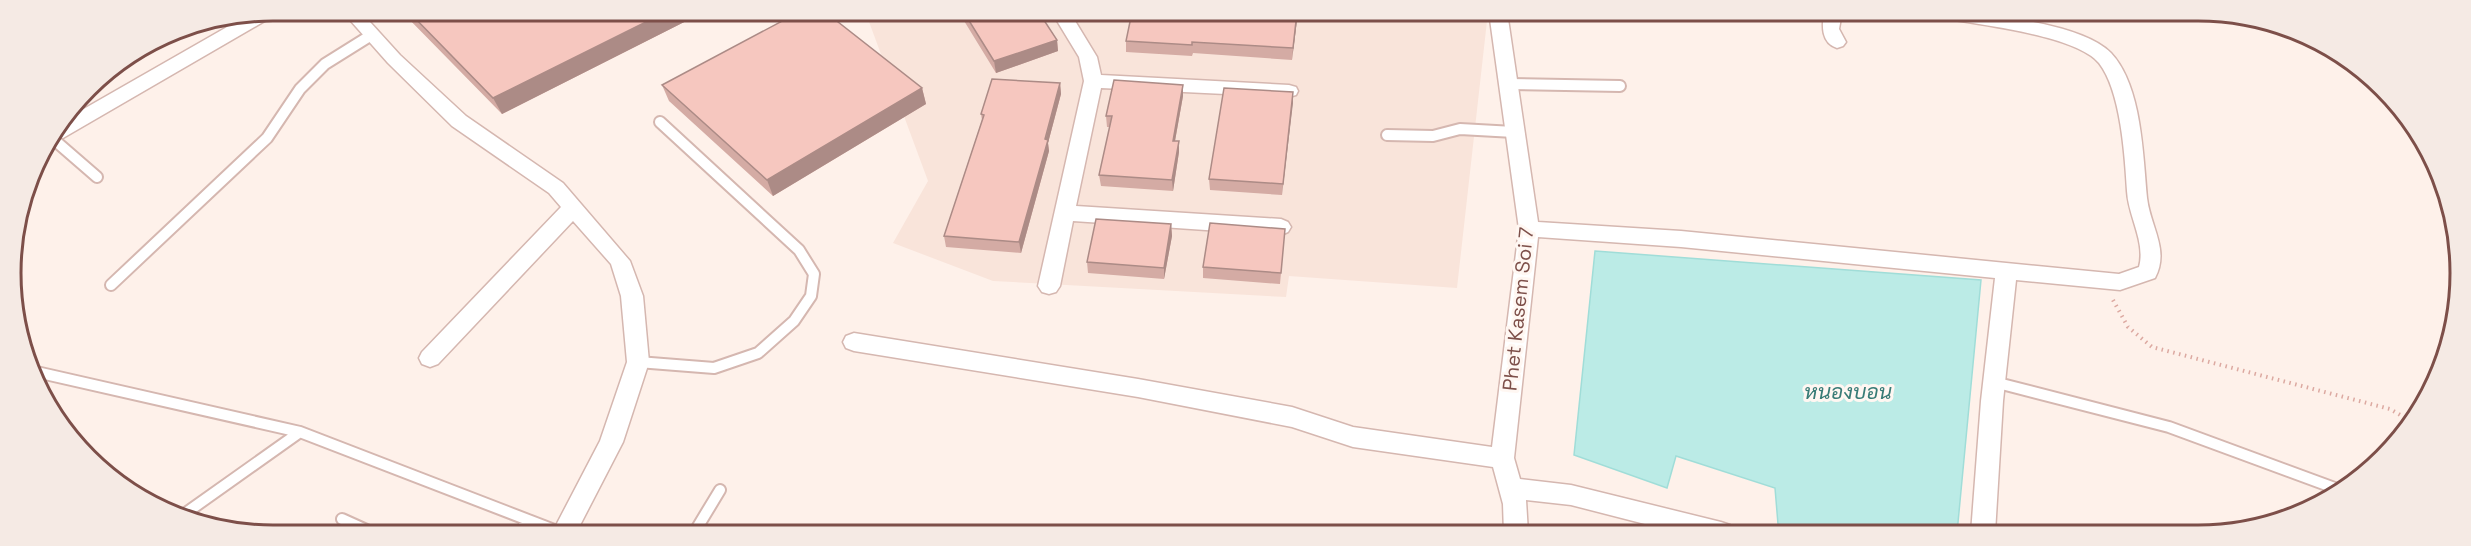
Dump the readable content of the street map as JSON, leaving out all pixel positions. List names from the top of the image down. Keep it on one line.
{"streets":{"street":["Phet Kasem Soi 7"]},"water":["หนองบอน"]}
